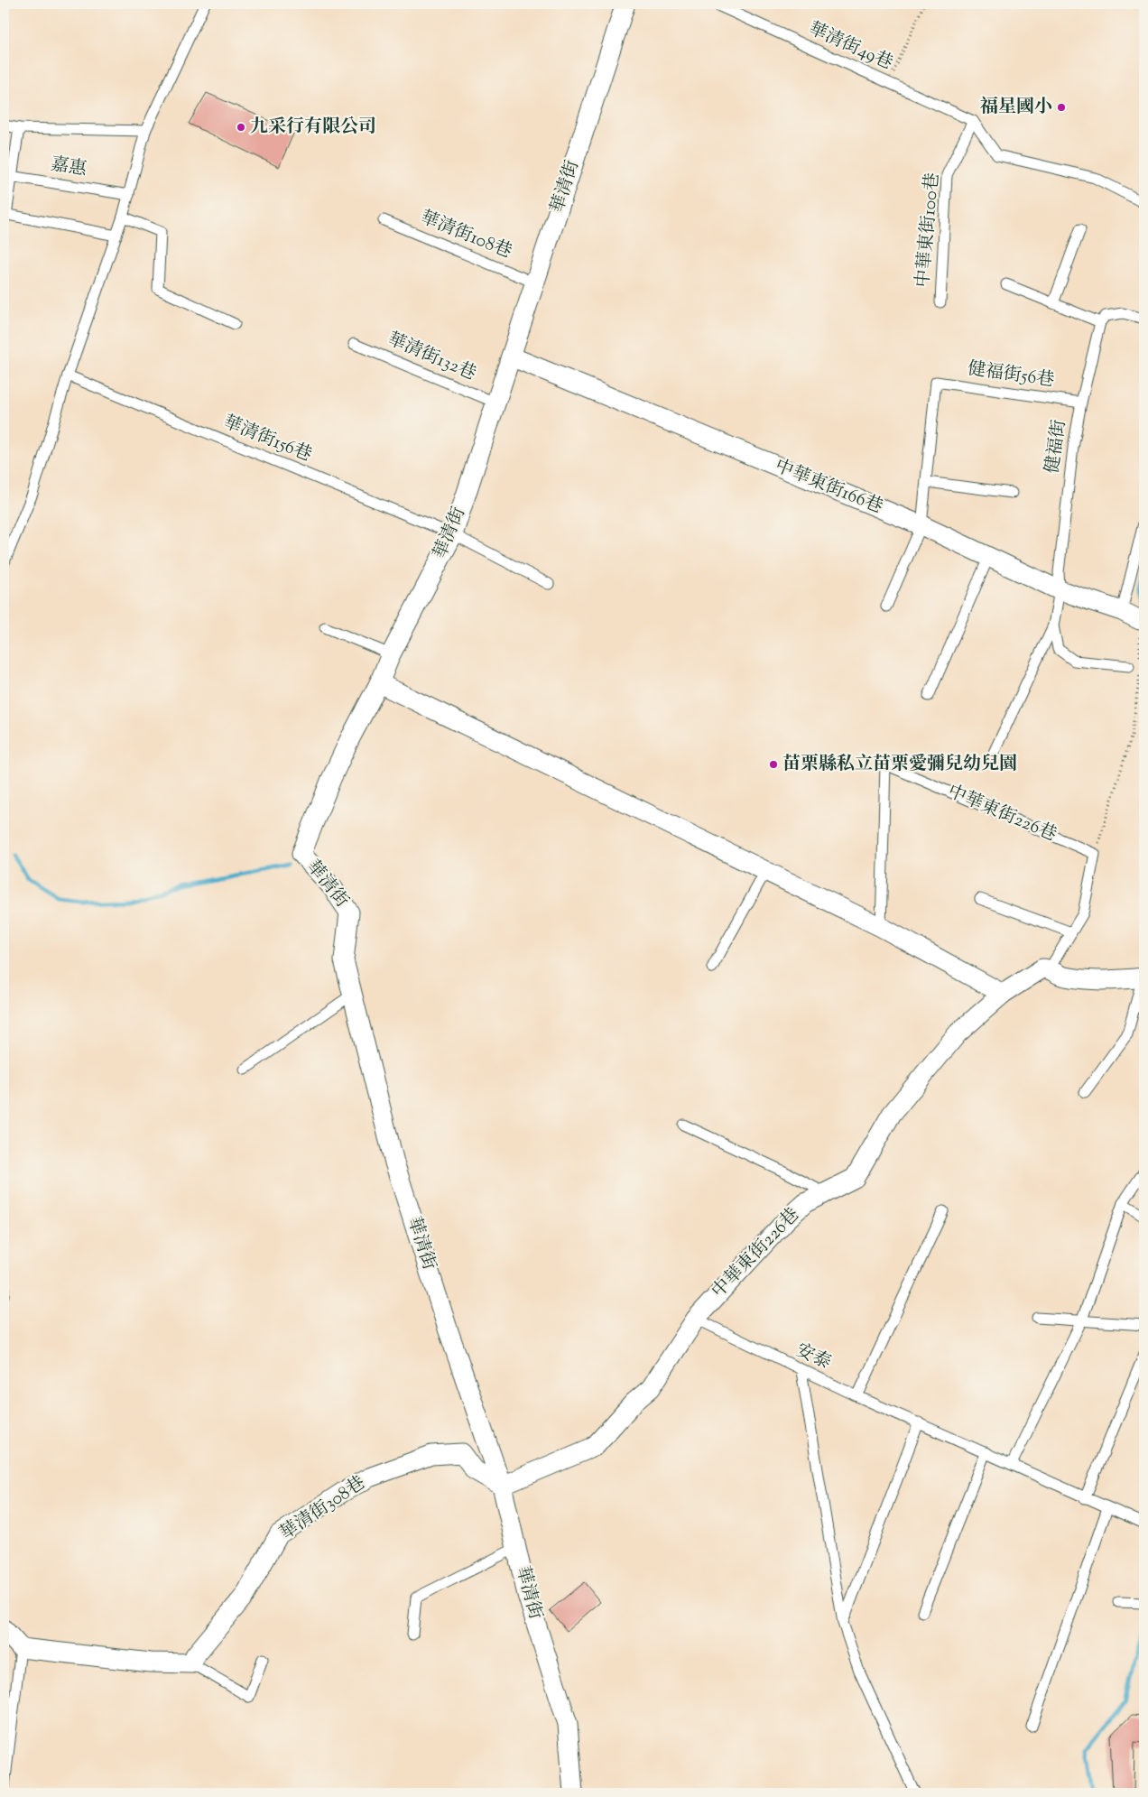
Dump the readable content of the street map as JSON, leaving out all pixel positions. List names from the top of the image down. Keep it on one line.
{"streets":{"street":["華清街","中華東街166巷","中華東街226巷","華清街308巷"],"lane":["華清街49巷","嘉惠","中華東街100巷","華清街108巷","華清街132巷","健福街56巷","華清街156巷","健福街","安泰"]},"crossings":[["華清街49巷","中華東街100巷"],["華清街","華清街108巷"],["華清街","華清街132巷"],["華清街","華清街156巷"],["華清街","中華東街166巷"],["華清街","中華東街226巷"],["華清街","華清街308巷"],["健福街56巷","健福街"],["健福街","中華東街166巷"],["中華東街226巷","安泰"],["中華東街226巷","華清街308巷"]],"places":["福星國小","九采行有限公司","苗栗縣私立苗栗愛彌兒幼兒園"]}
